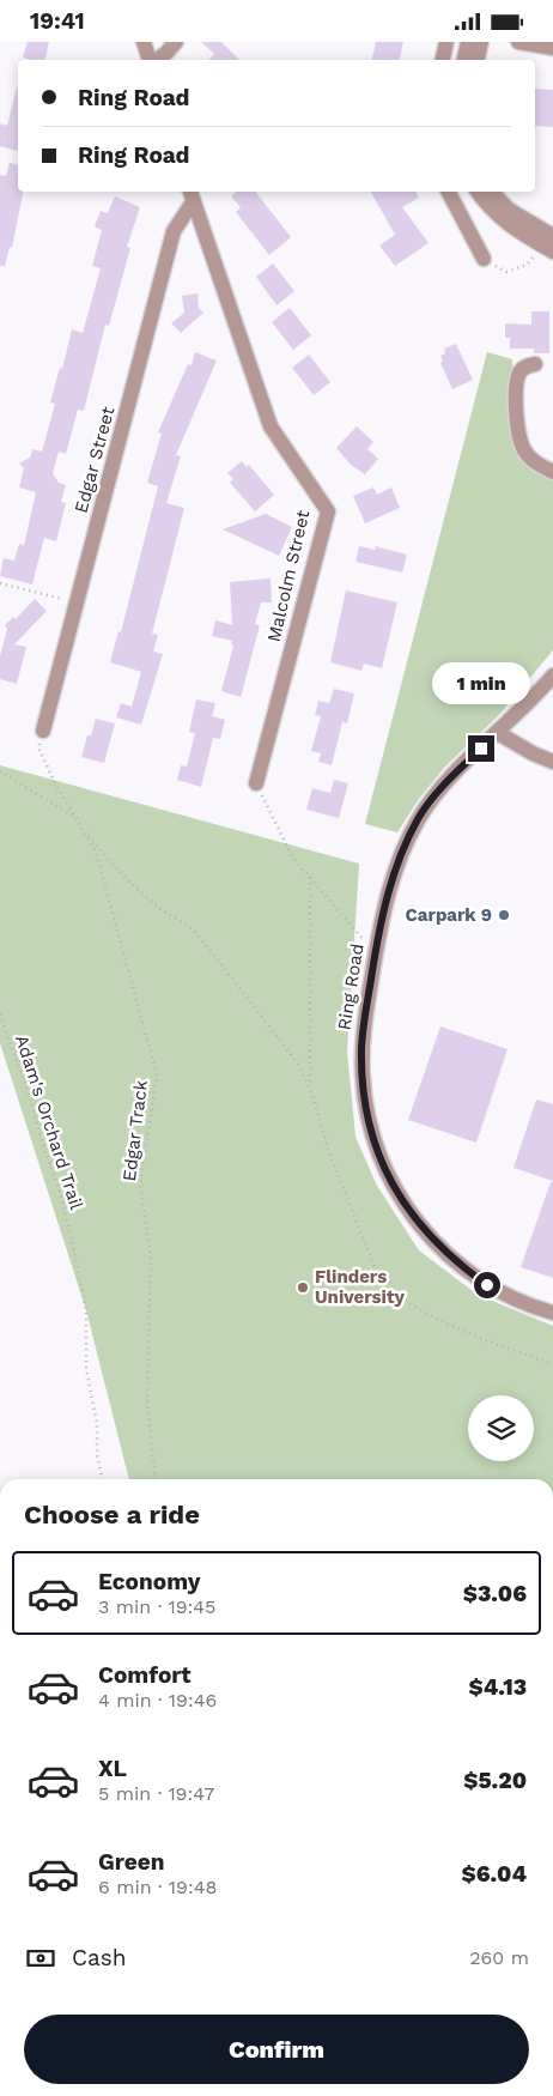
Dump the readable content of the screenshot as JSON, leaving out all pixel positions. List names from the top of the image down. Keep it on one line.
{"streets":{"street":["Edgar Street","Malcolm Street","Ring Road"],"path":["Adam's Orchard Trail","Edgar Track"]},"crossings":[["Edgar Street","Malcolm Street"],["Edgar Street","Edgar Track"]],"places":["Carpark 9","Flinders University"],"page":{"status":"19:41","banner":["Ring Road","Ring Road"],"bubble":"1 min","heading":"Choose a ride","list":[{"name":"Economy","note":"3 min · 19:45","value":"$3.06"},{"name":"Comfort","note":"4 min · 19:46","value":"$4.13"},{"name":"XL","note":"5 min · 19:47","value":"$5.20"},{"name":"Green","note":"6 min · 19:48","value":"$6.04"}],"pay":["Cash","260 m"],"buttons":"Confirm"}}
